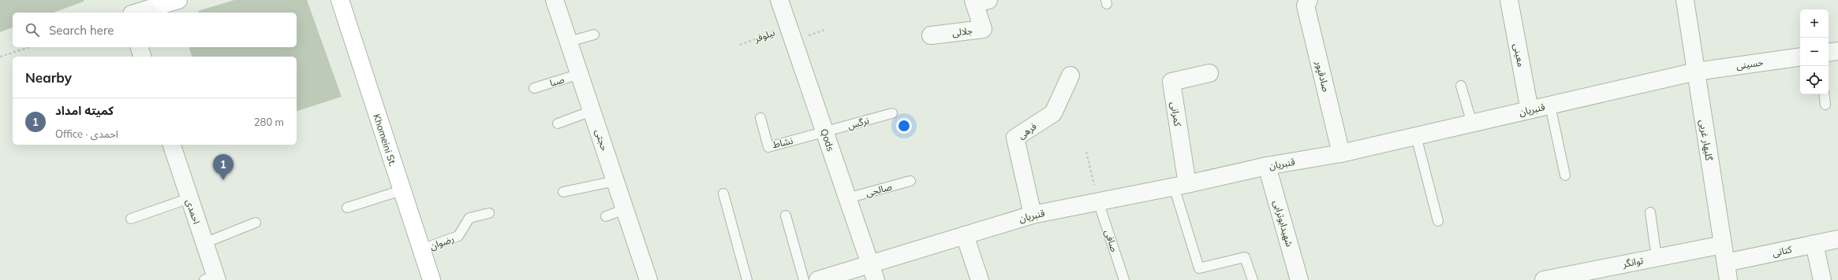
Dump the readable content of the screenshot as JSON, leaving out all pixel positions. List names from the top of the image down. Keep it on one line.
{"streets":{"main road":["Khomeini St."],"street":["جلالی","معینی","حسینی","صادقپور","قنبریان","کمرانی","فرهی","حجتی","Qods","گلبهار غربی","احمدی","شهیدابوترابی","کتانی","توانگر"],"lane":["صبا","نرگس","نشاط","صالحی","صافی","رضوان"],"path":["نیلوفر"]},"crossings":[["نیلوفر","Qods"],["معینی","قنبریان"],["حسینی","قنبریان"],["حسینی","گلبهار غربی"],["صادقپور","قنبریان"],["صبا","حجتی"],["قنبریان","کمرانی"],["قنبریان","فرهی"],["قنبریان","Qods"],["قنبریان","گلبهار غربی"],["قنبریان","شهیدابوترابی"],["قنبریان","صافی"],["نرگس","Qods"],["نرگس","نشاط"],["Khomeini St.","رضوان"],["Qods","نشاط"],["Qods","صالحی"],["گلبهار غربی","کتانی"],["گلبهار غربی","توانگر"]],"page":{"map_buttons":["+","−"],"search":"Search here","heading":"Nearby","list":[{"mark":"1","name":"کمیته امداد","note":"Office · احمدی","value":"280 m"}],"pins":"1"}}
